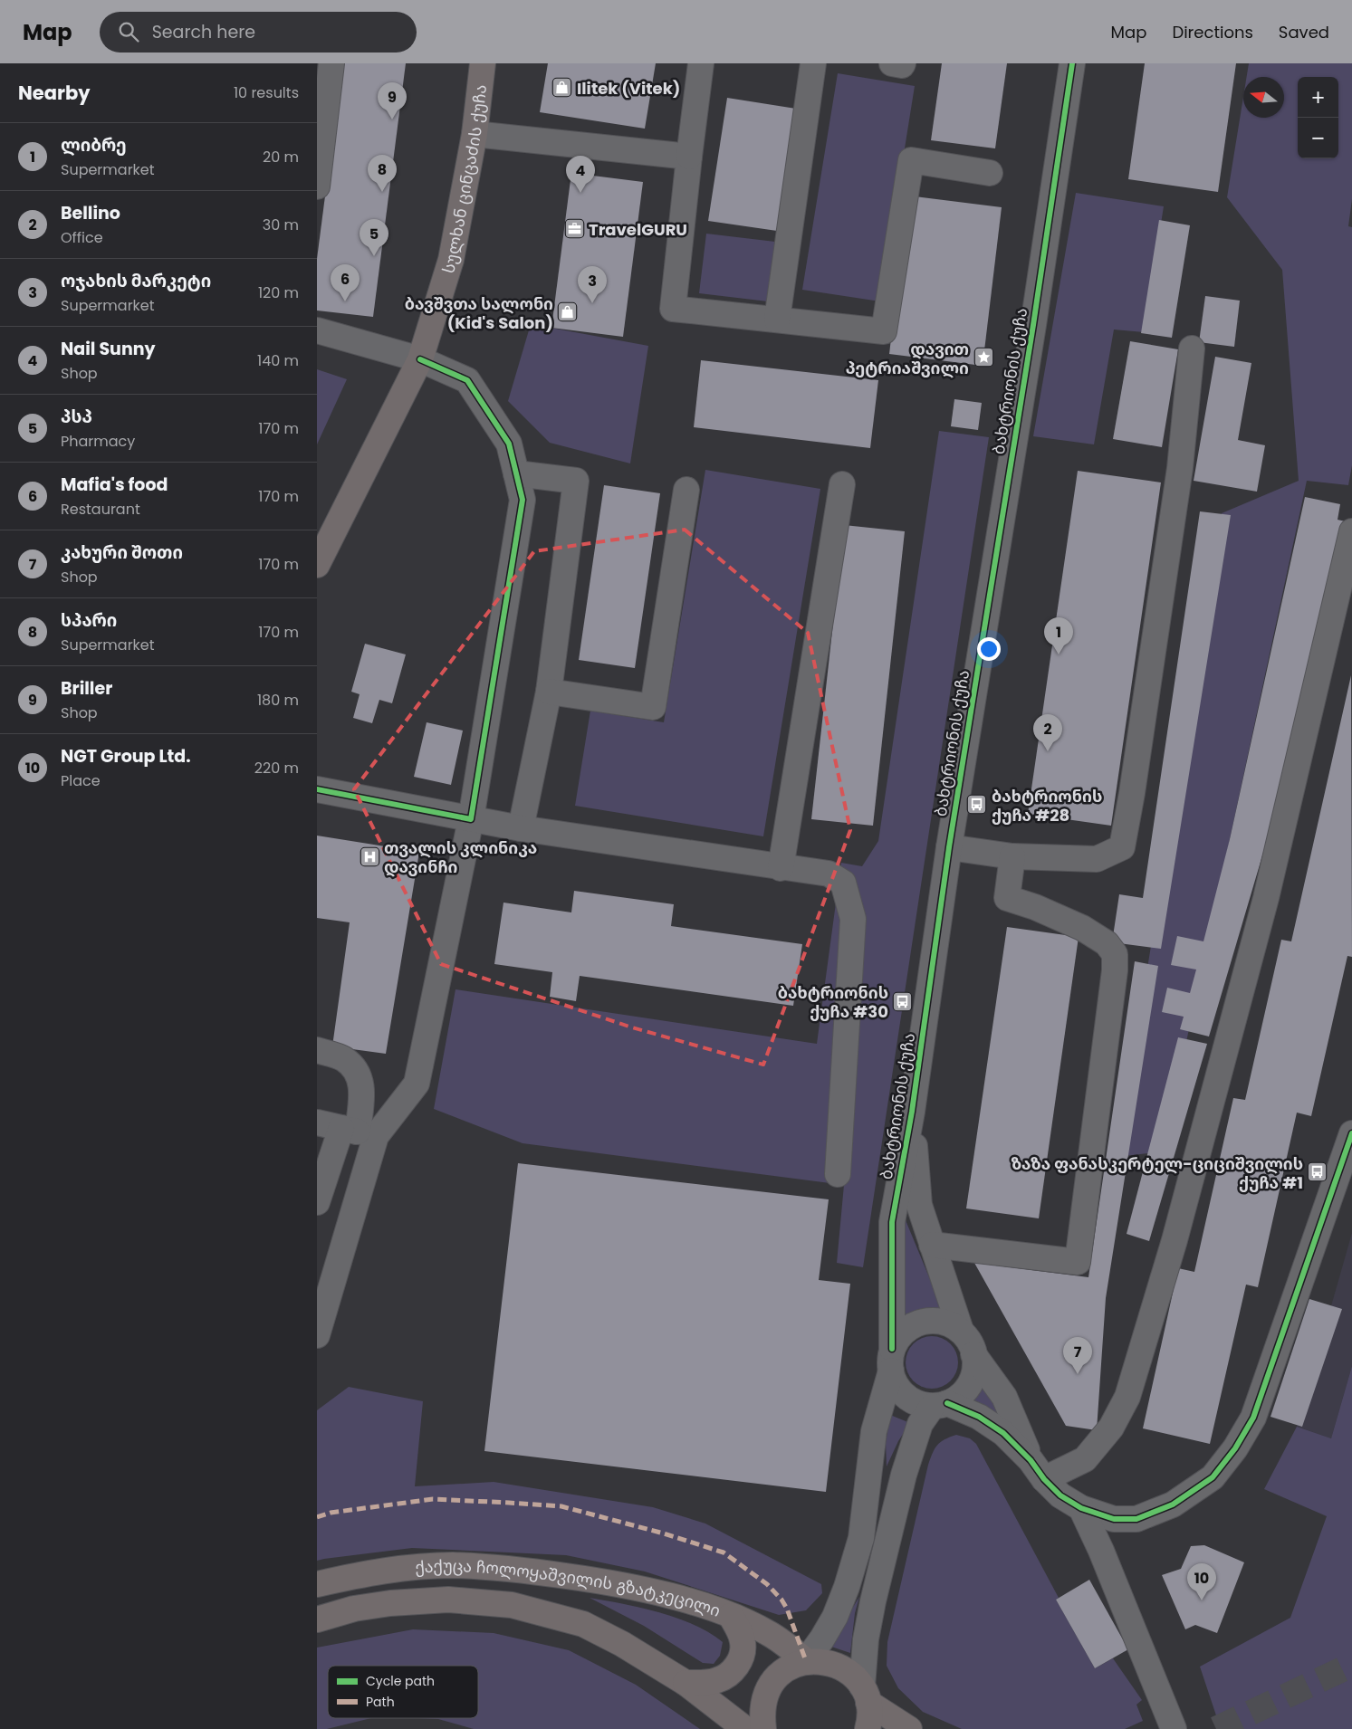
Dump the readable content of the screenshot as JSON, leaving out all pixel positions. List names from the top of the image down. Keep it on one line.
{"streets":{"main road":["სულხან ცინცაძის ქუჩა","ქაქუცა ჩოლოყაშვილის გზატკეცილი"],"street":["ბახტრიონის ქუჩა"]},"places":{"shop":["Ilitek (Vitek)","ბავშვთა სალონი (Kid's Salon)"],"office":["TravelGURU"],"place":["დავით პეტრიაშვილი"],"bus stop":["ბახტრიონის ქუჩა #28","ბახტრიონის ქუჩა #30","ზაზა ფანასკერტელ-ციციშვილის ქუჩა #1"],"hospital":["თვალის კლინიკა დავინჩი"]},"legend":["Cycle path","Path"],"north":"left","page":{"header":"Map","search":"Search here","nav":["Map","Directions","Saved"],"heading":["Nearby","10 results"],"map_buttons":["+","−"],"pins":["9","8","4","5","6","3","1","2","7","10"],"list":[{"mark":"1","name":"ლიბრე","note":"Supermarket","value":"20 m"},{"mark":"2","name":"Bellino","note":"Office","value":"30 m"},{"mark":"3","name":"ოჯახის მარკეტი","note":"Supermarket","value":"120 m"},{"mark":"4","name":"Nail Sunny","note":"Shop","value":"140 m"},{"mark":"5","name":"პსპ","note":"Pharmacy","value":"170 m"},{"mark":"6","name":"Mafia's food","note":"Restaurant","value":"170 m"},{"mark":"7","name":"კახური შოთი","note":"Shop","value":"170 m"},{"mark":"8","name":"სპარი","note":"Supermarket","value":"170 m"},{"mark":"9","name":"Briller","note":"Shop","value":"180 m"},{"mark":"10","name":"NGT Group Ltd.","note":"Place","value":"220 m"}]}}
